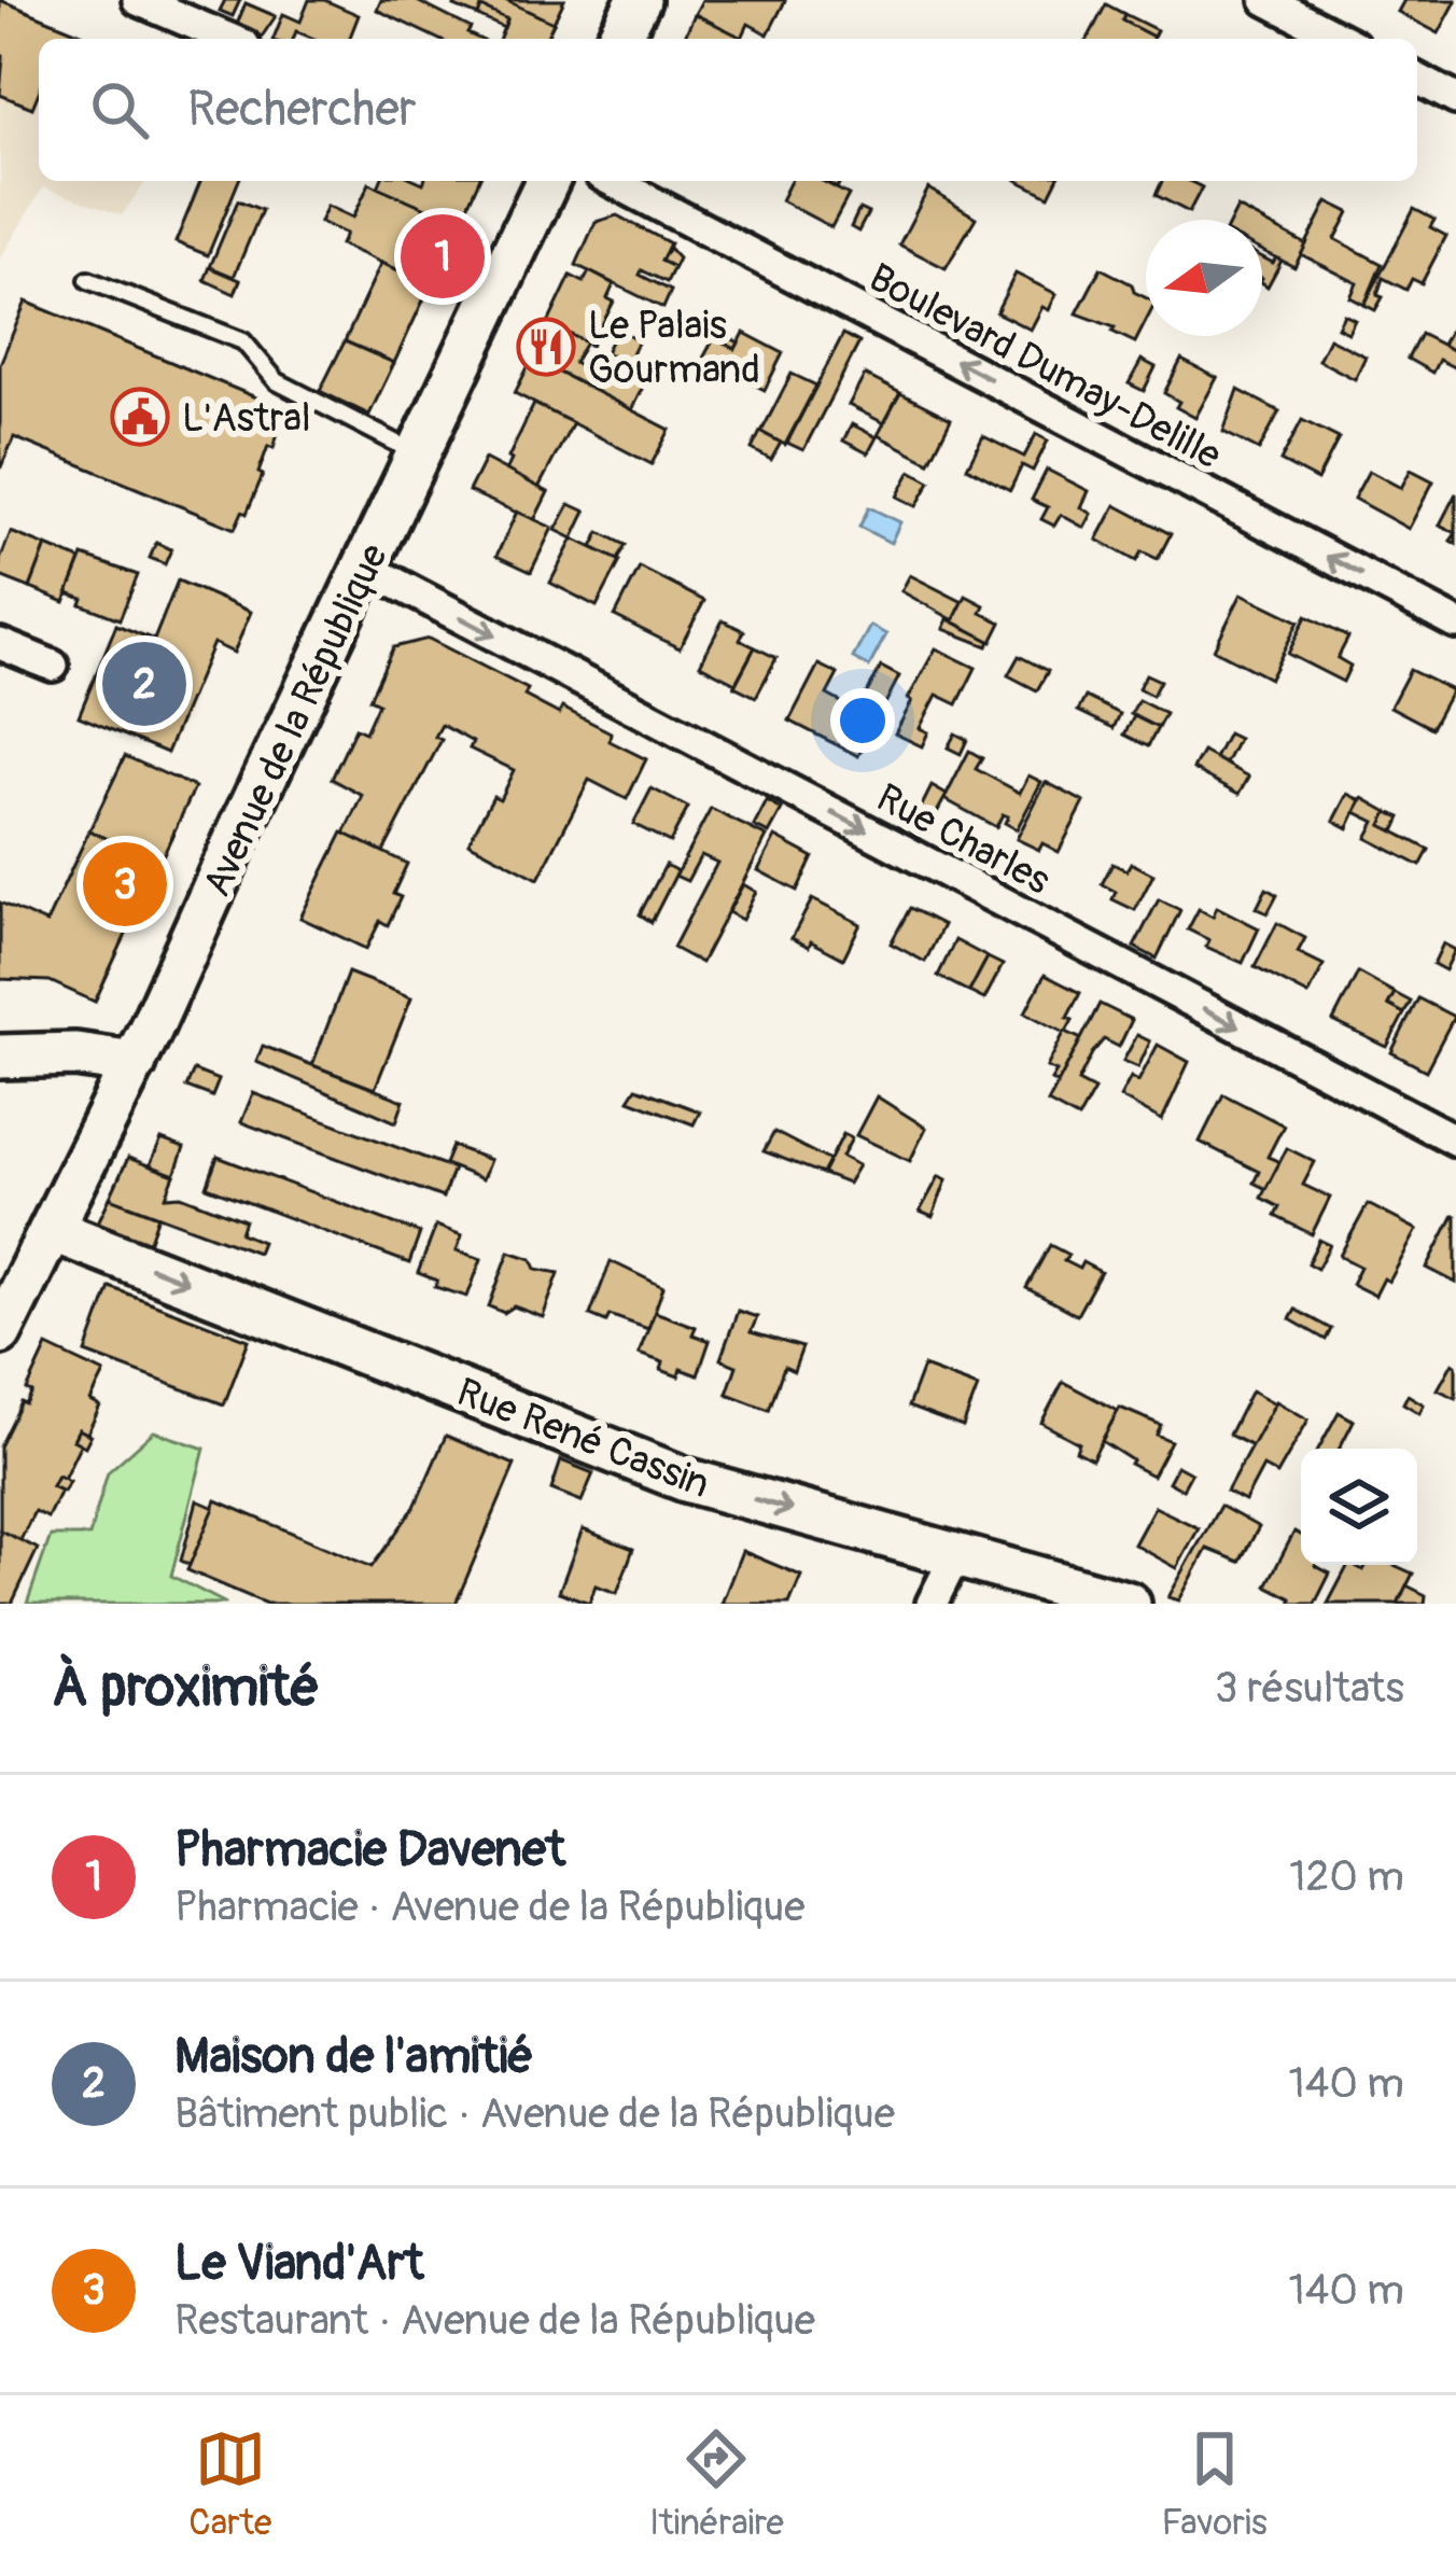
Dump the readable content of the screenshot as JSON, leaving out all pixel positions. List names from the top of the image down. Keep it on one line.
{"streets":{"main road":["Avenue de la République","Rue René Cassin"],"street":["Boulevard Dumay-Delille","Rue Charles"]},"crossings":[["Avenue de la République","Rue Charles"],["Avenue de la République","Rue René Cassin"]],"one_way":["Boulevard Dumay-Delille","Rue Charles","Rue René Cassin"],"places":{"restaurant":["Le Palais Gourmand"],"public building":["L'Astral"]},"north":"left","page":{"search":"Rechercher","pins":["1","2","3"],"heading":["À proximité","3 résultats"],"list":[{"mark":"1","name":"Pharmacie Davenet","note":"Pharmacie · Avenue de la République","value":"120 m"},{"mark":"2","name":"Maison de l'amitié","note":"Bâtiment public · Avenue de la République","value":"140 m"},{"mark":"3","name":"Le Viand'Art","note":"Restaurant · Avenue de la République","value":"140 m"}],"nav":["Carte","Itinéraire","Favoris"]}}
